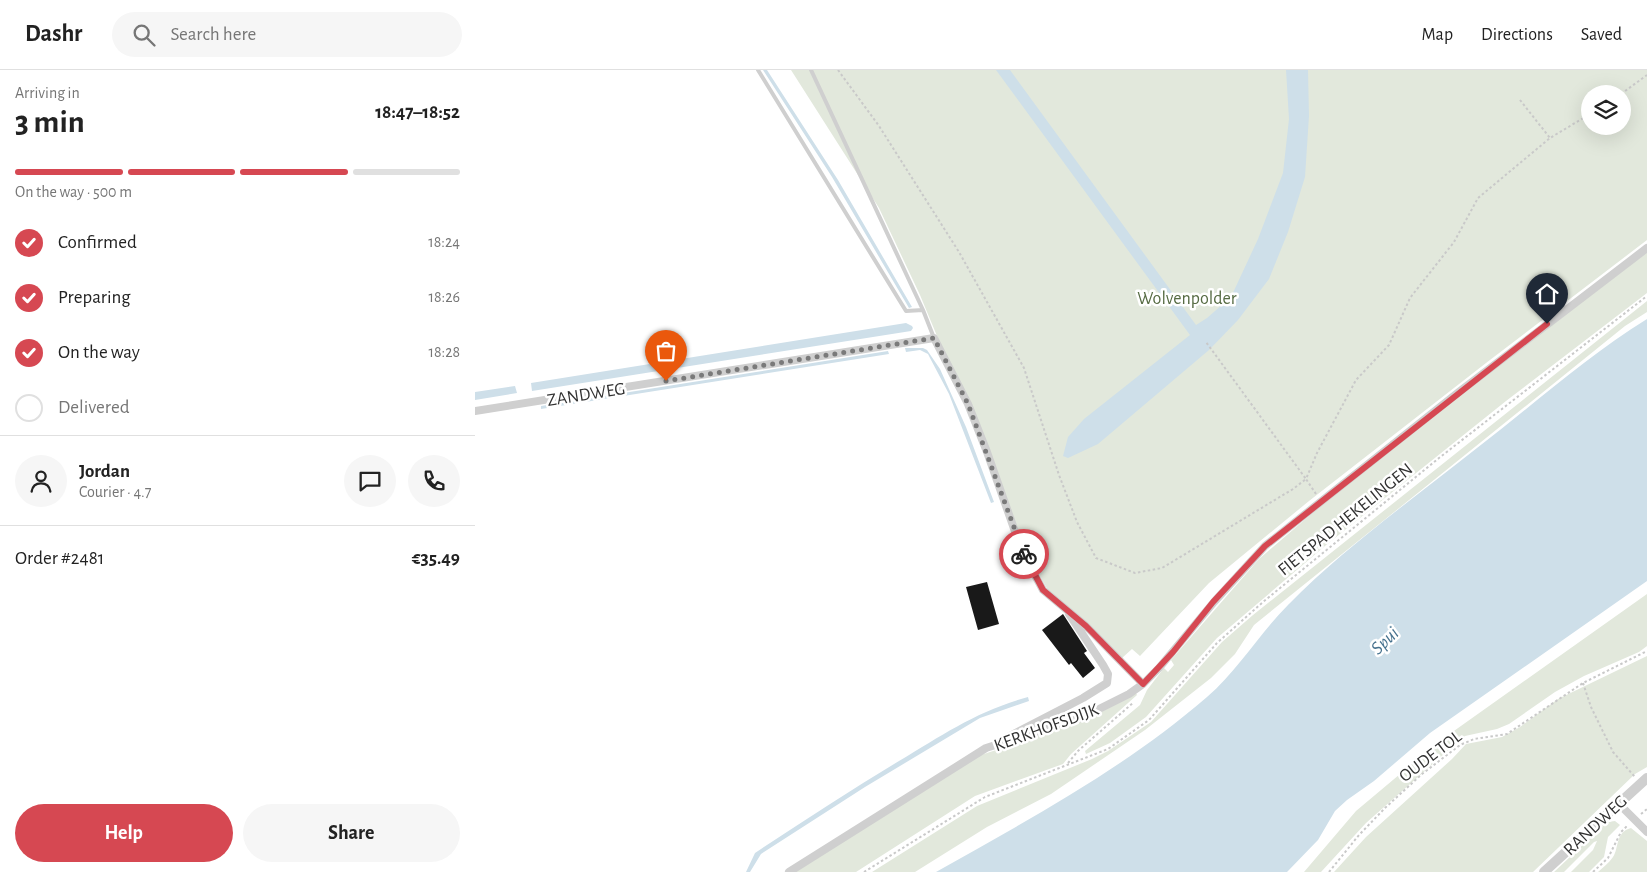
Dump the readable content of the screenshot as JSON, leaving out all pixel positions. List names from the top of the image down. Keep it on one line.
{"streets":{"street":["ZANDWEG","KERKHOFSDIJK","RANDWEG"],"path":["FIETSPAD HEKELINGEN","OUDE TOL"]},"crossings":[["FIETSPAD HEKELINGEN","KERKHOFSDIJK"]],"water":["Spui"],"parks":["Wolvenpolder"],"page":{"header":"Dashr","search":"Search here","nav":["Map","Directions","Saved"],"heading":["3 min","Arriving in","18:47–18:52"],"panel":["Jordan","Courier · 4.7","Order #2481","€35.49"],"bar":"On the way · 500 m","list":[["Confirmed","18:24"],["Preparing","18:26"],["On the way","18:28"],"Delivered"],"buttons":["Help","Share"]}}
